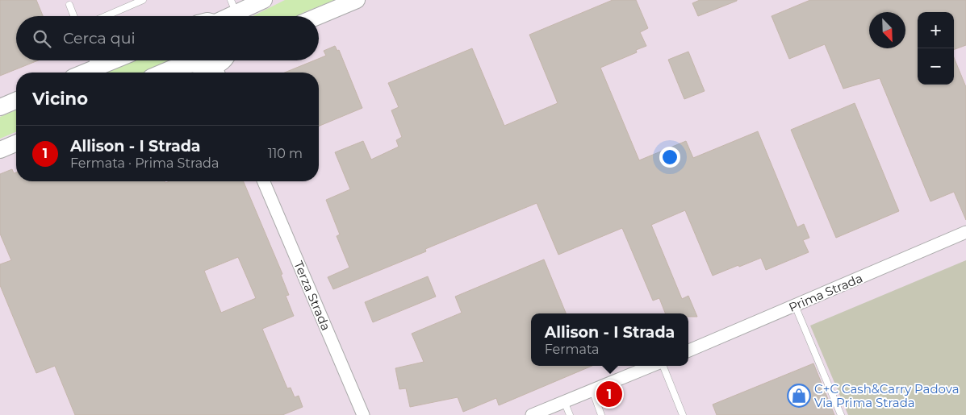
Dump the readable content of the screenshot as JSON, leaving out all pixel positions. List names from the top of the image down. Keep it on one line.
{"streets":{"street":["Prima Strada","Terza Strada"]},"places":{"shop":["C+C Cash&Carry Padova Via Prima Strada"]},"north":"bottom right","page":{"map_buttons":["+","−"],"search":"Cerca qui","heading":"Vicino","list":[{"mark":"1","name":"Allison - I Strada","note":"Fermata · Prima Strada","value":"110 m"}],"popup":["Allison - I Strada","Fermata"],"pins":"1"}}
